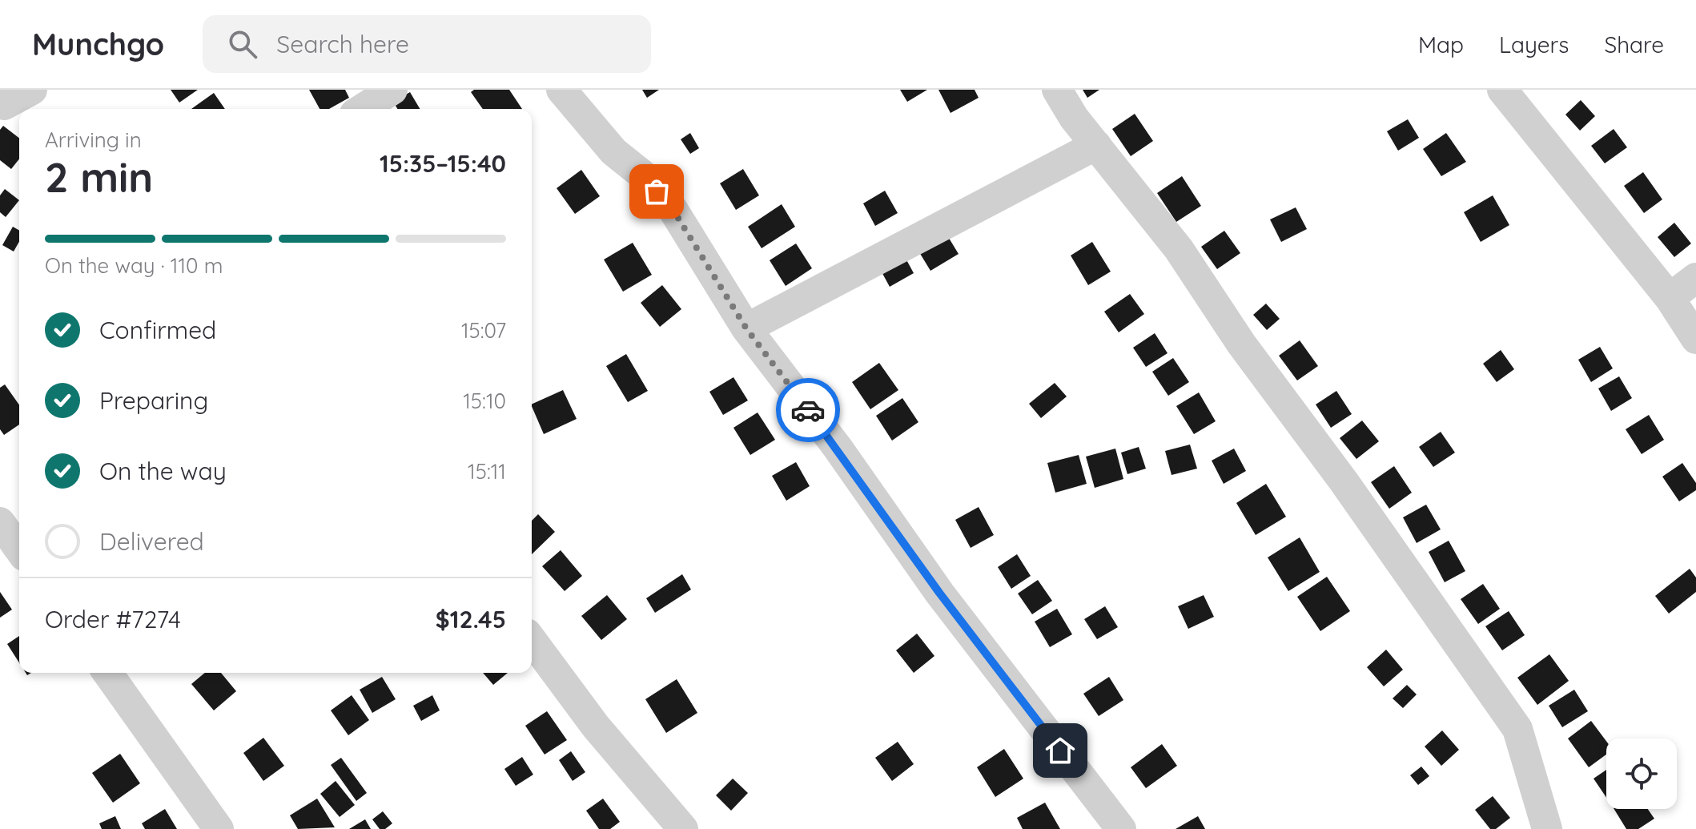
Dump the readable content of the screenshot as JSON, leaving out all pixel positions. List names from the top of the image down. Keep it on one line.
{"page":{"header":"Munchgo","search":"Search here","nav":["Map","Layers","Share"],"heading":["2 min","Arriving in","15:35–15:40"],"panel":["Order #7274","$12.45"],"bar":"On the way · 110 m","list":[["Confirmed","15:07"],["Preparing","15:10"],["On the way","15:11"],"Delivered"]}}
